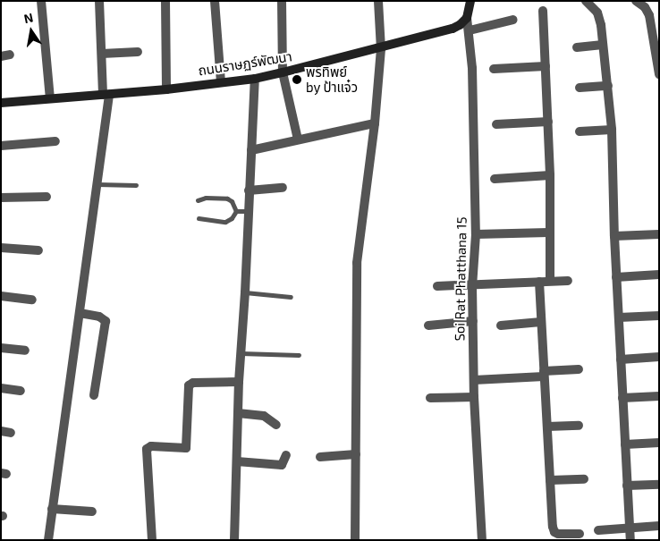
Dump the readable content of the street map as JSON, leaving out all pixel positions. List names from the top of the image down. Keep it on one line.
{"streets":{"street":["ถนนราษฏร์พัฒนา","Soi Rat Phatthana 15"]},"crossings":[["ถนนราษฏร์พัฒนา","Soi Rat Phatthana 15"]],"places":["พรทิพย์ by ป้าแจ๋ว"],"north":"top"}
